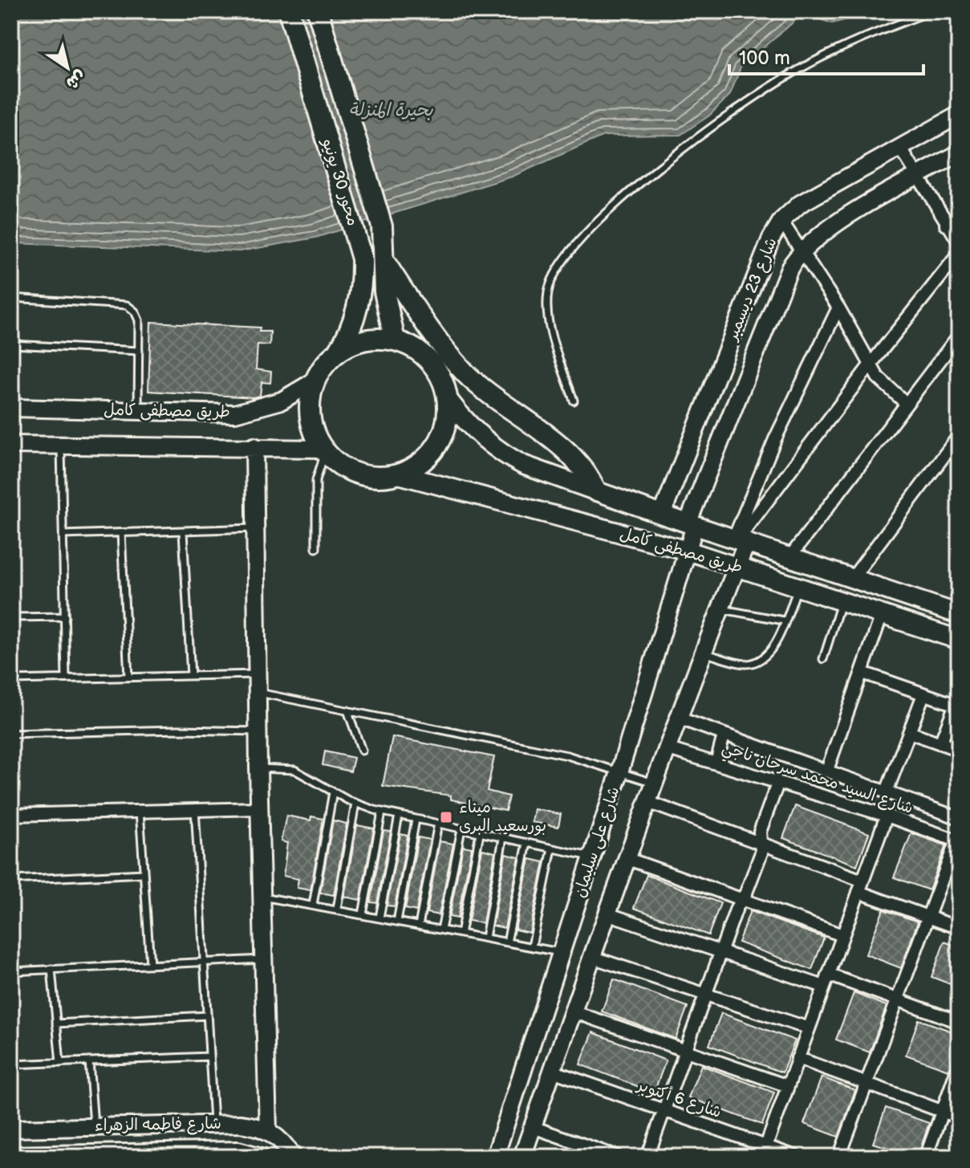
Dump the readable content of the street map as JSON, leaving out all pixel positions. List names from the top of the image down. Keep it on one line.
{"streets":{"highway":["محور 30 يونيو"],"main road":["طريق مصطفى كامل"],"street":["شارع 23 ديسمبر","شارع السيد محمد سرحان ناجي","شارع على سليمان","شارع 6 أكتوبر","شارع فاطمه الزهراء"]},"crossings":[["محور 30 يونيو","طريق مصطفى كامل"],["شارع 23 ديسمبر","طريق مصطفى كامل"],["شارع 23 ديسمبر","شارع على سليمان"],["طريق مصطفى كامل","شارع على سليمان"]],"water":["بحيرة المنزلة"],"places":{"transit":["ميناء بورسعيد البرى"]},"scale_bar":"100 m","north":"bottom right"}
